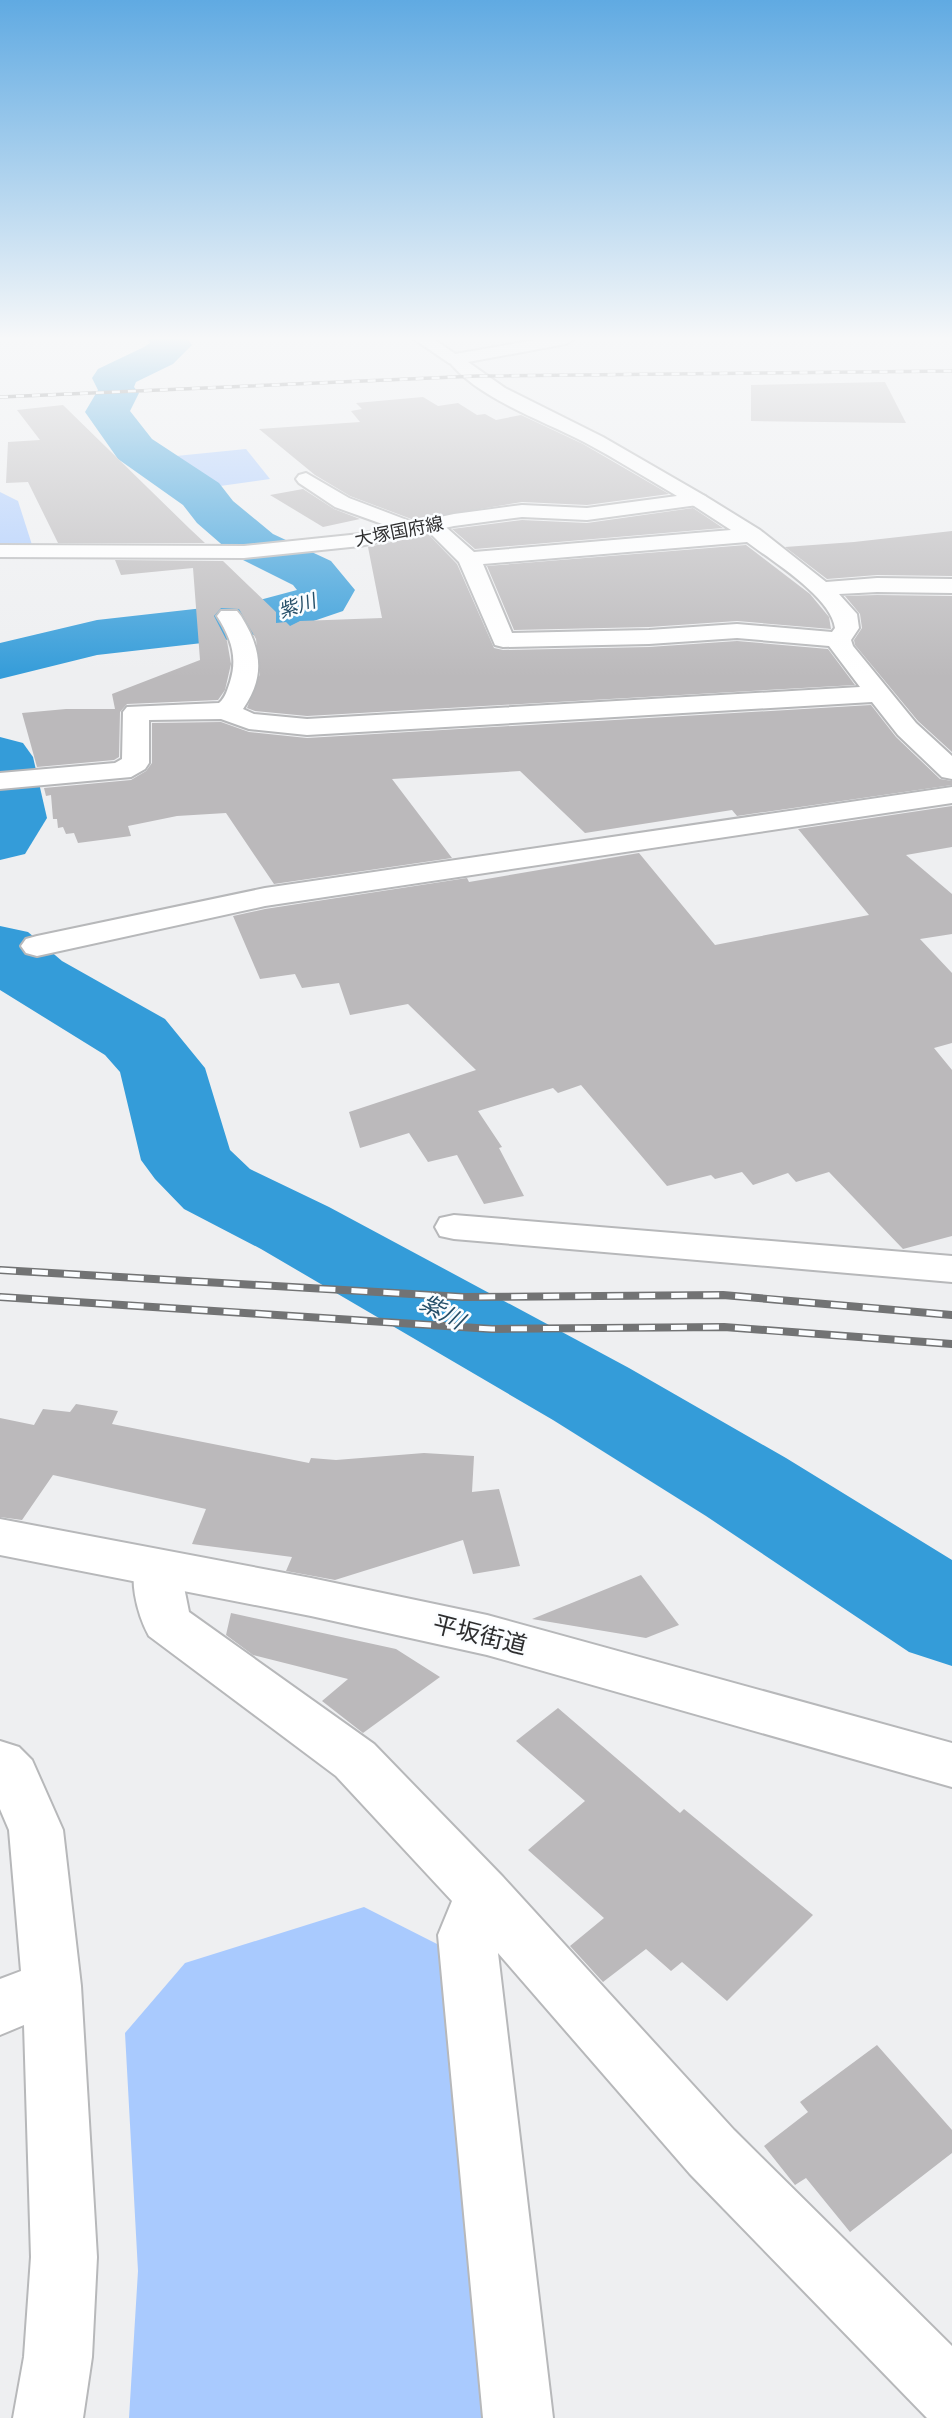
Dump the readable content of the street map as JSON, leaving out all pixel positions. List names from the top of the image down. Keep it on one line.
{"streets":{"street":["大塚国府線","平坂街道"]},"water":["紫川"]}
